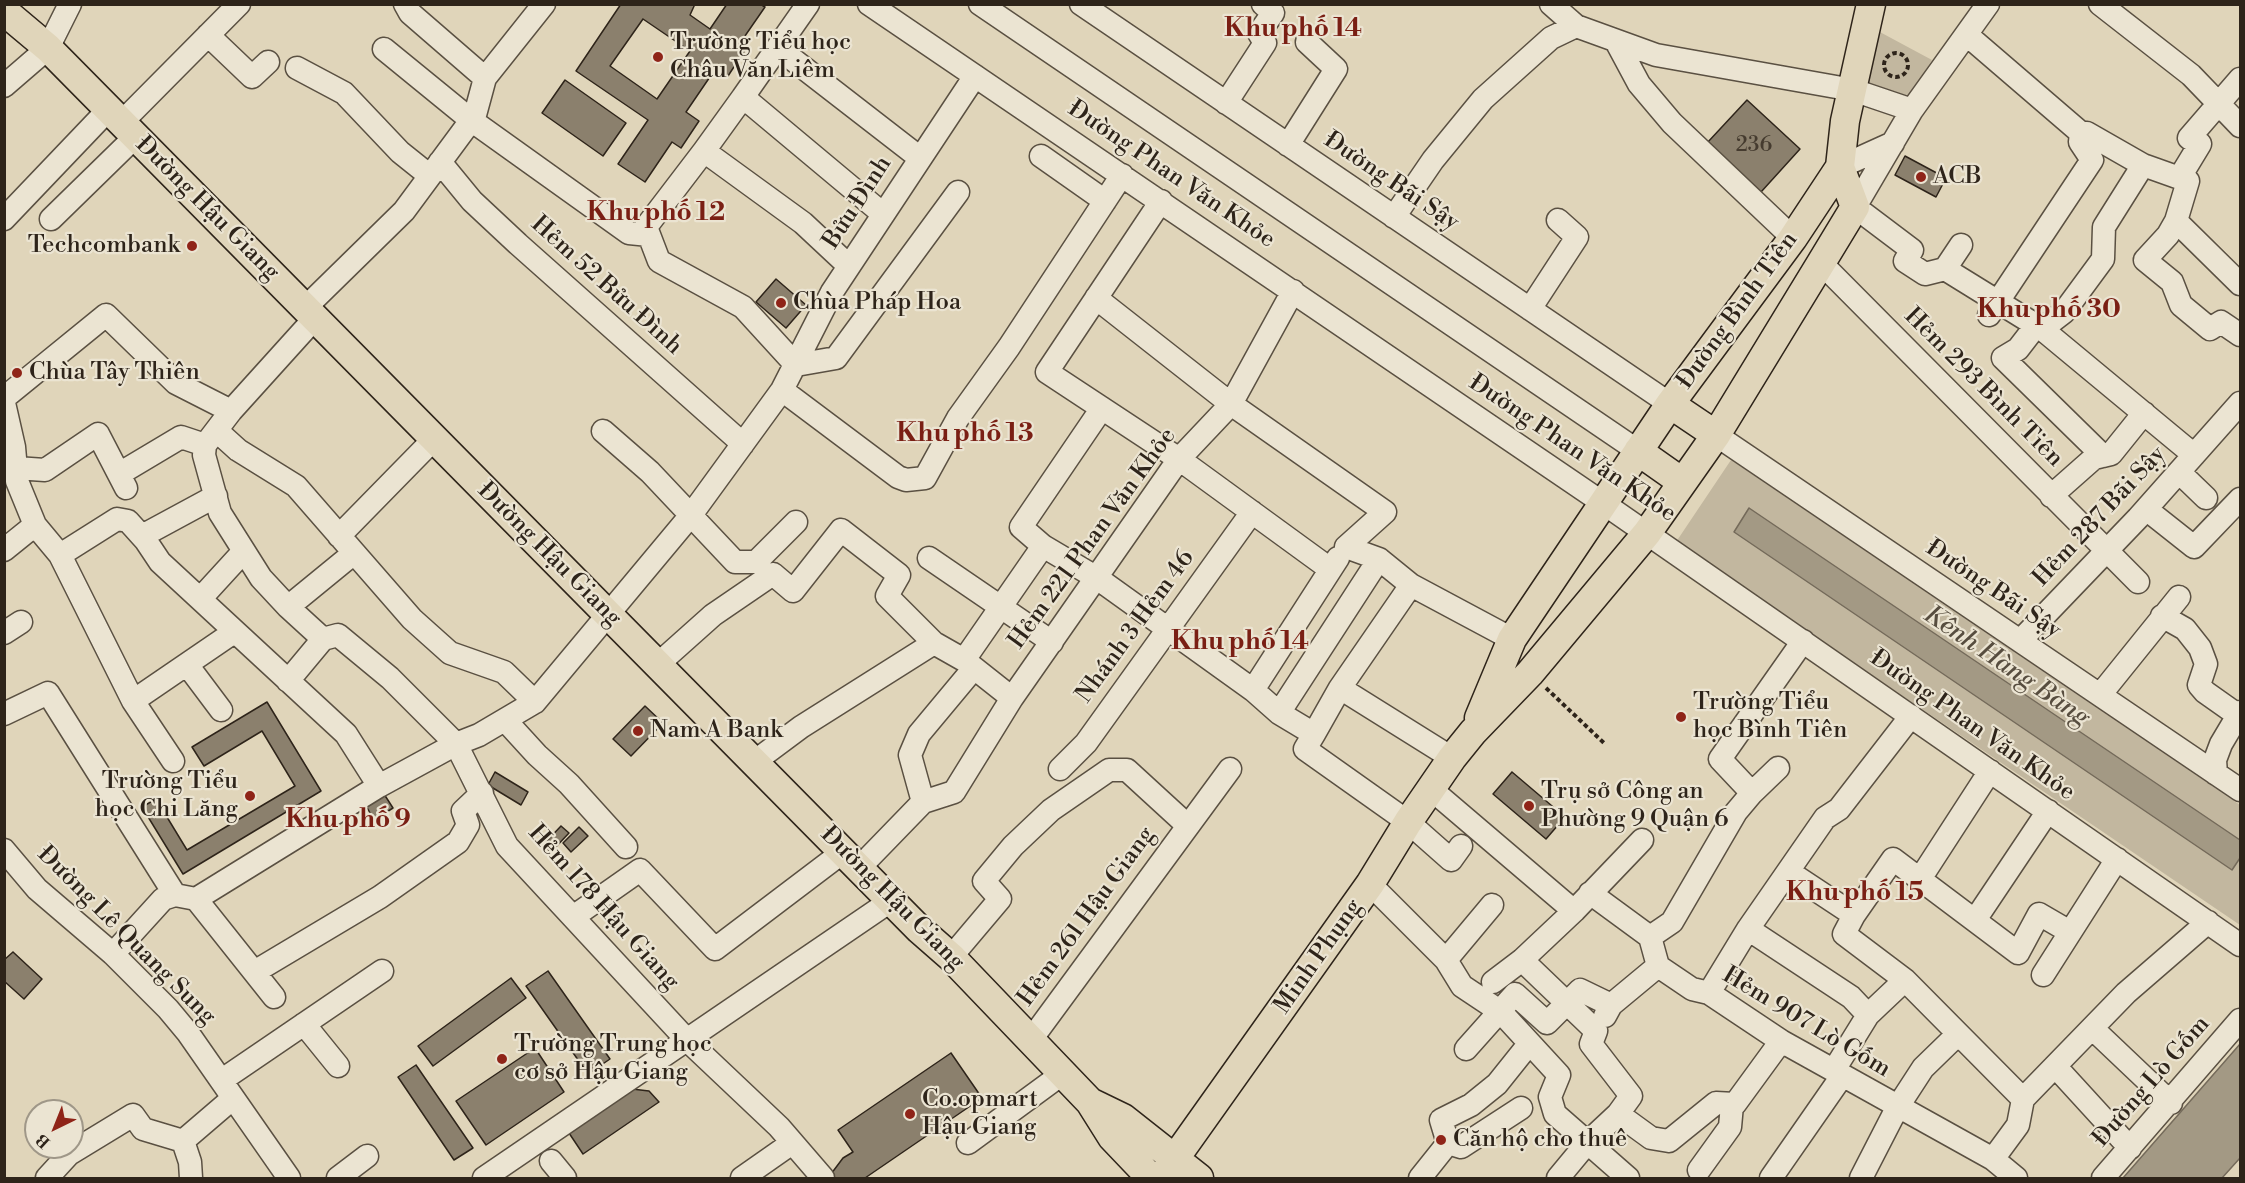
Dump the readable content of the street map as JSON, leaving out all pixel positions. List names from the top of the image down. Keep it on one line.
{"streets":{"main road":["Đường Hậu Giang","Đường Bình Tiên","Minh Phụng"],"street":["Đường Phan Văn Khỏe","Đường Bãi Sậy","Bửu Đình","Hẻm 52 Bửu Đình","Hẻm 293 Bình Tiên","Hẻm 287 Bãi Sậy","Hẻm 221 Phan Văn Khỏe","Nhánh 3 Hẻm 46","Hẻm 178 Hậu Giang","Hẻm 261 Hậu Giang","Đường Lê Quang Sung","Hẻm 907 Lò Gốm","Đường Lò Gốm"]},"crossings":[["Đường Phan Văn Khỏe","Bửu Đình"],["Đường Phan Văn Khỏe","Đường Bình Tiên"],["Đường Phan Văn Khỏe","Hẻm 221 Phan Văn Khỏe"],["Đường Phan Văn Khỏe","Minh Phụng"],["Đường Bãi Sậy","Đường Bình Tiên"],["Đường Bãi Sậy","Hẻm 287 Bãi Sậy"],["Bửu Đình","Đường Hậu Giang"],["Bửu Đình","Hẻm 52 Bửu Đình"],["Bửu Đình","Hẻm 178 Hậu Giang"],["Bửu Đình","Đường Lê Quang Sung"],["Đường Hậu Giang","Hẻm 261 Hậu Giang"],["Đường Hậu Giang","Minh Phụng"],["Đường Bình Tiên","Hẻm 293 Bình Tiên"],["Đường Bình Tiên","Minh Phụng"],["Hẻm 293 Bình Tiên","Hẻm 287 Bãi Sậy"]],"districts":["Khu phố 14","Khu phố 12","Khu phố 30","Khu phố 13","Khu phố 14","Khu phố 9","Khu phố 15"],"water":["Kênh Hàng Bàng"],"places":["Trường Tiểu học Châu Văn Liêm","ACB","Techcombank","Chùa Pháp Hoa","Chùa Tây Thiên","Trường Tiểu học Bình Tiên","Nam A Bank","Trường Tiểu học Chi Lăng","Trụ sở Công an Phường 9 Quận 6","Trường Trung học cơ sở Hậu Giang","Co.opmart Hậu Giang","Căn hộ cho thuê"],"house_numbers":["236"],"north":"bottom left"}
